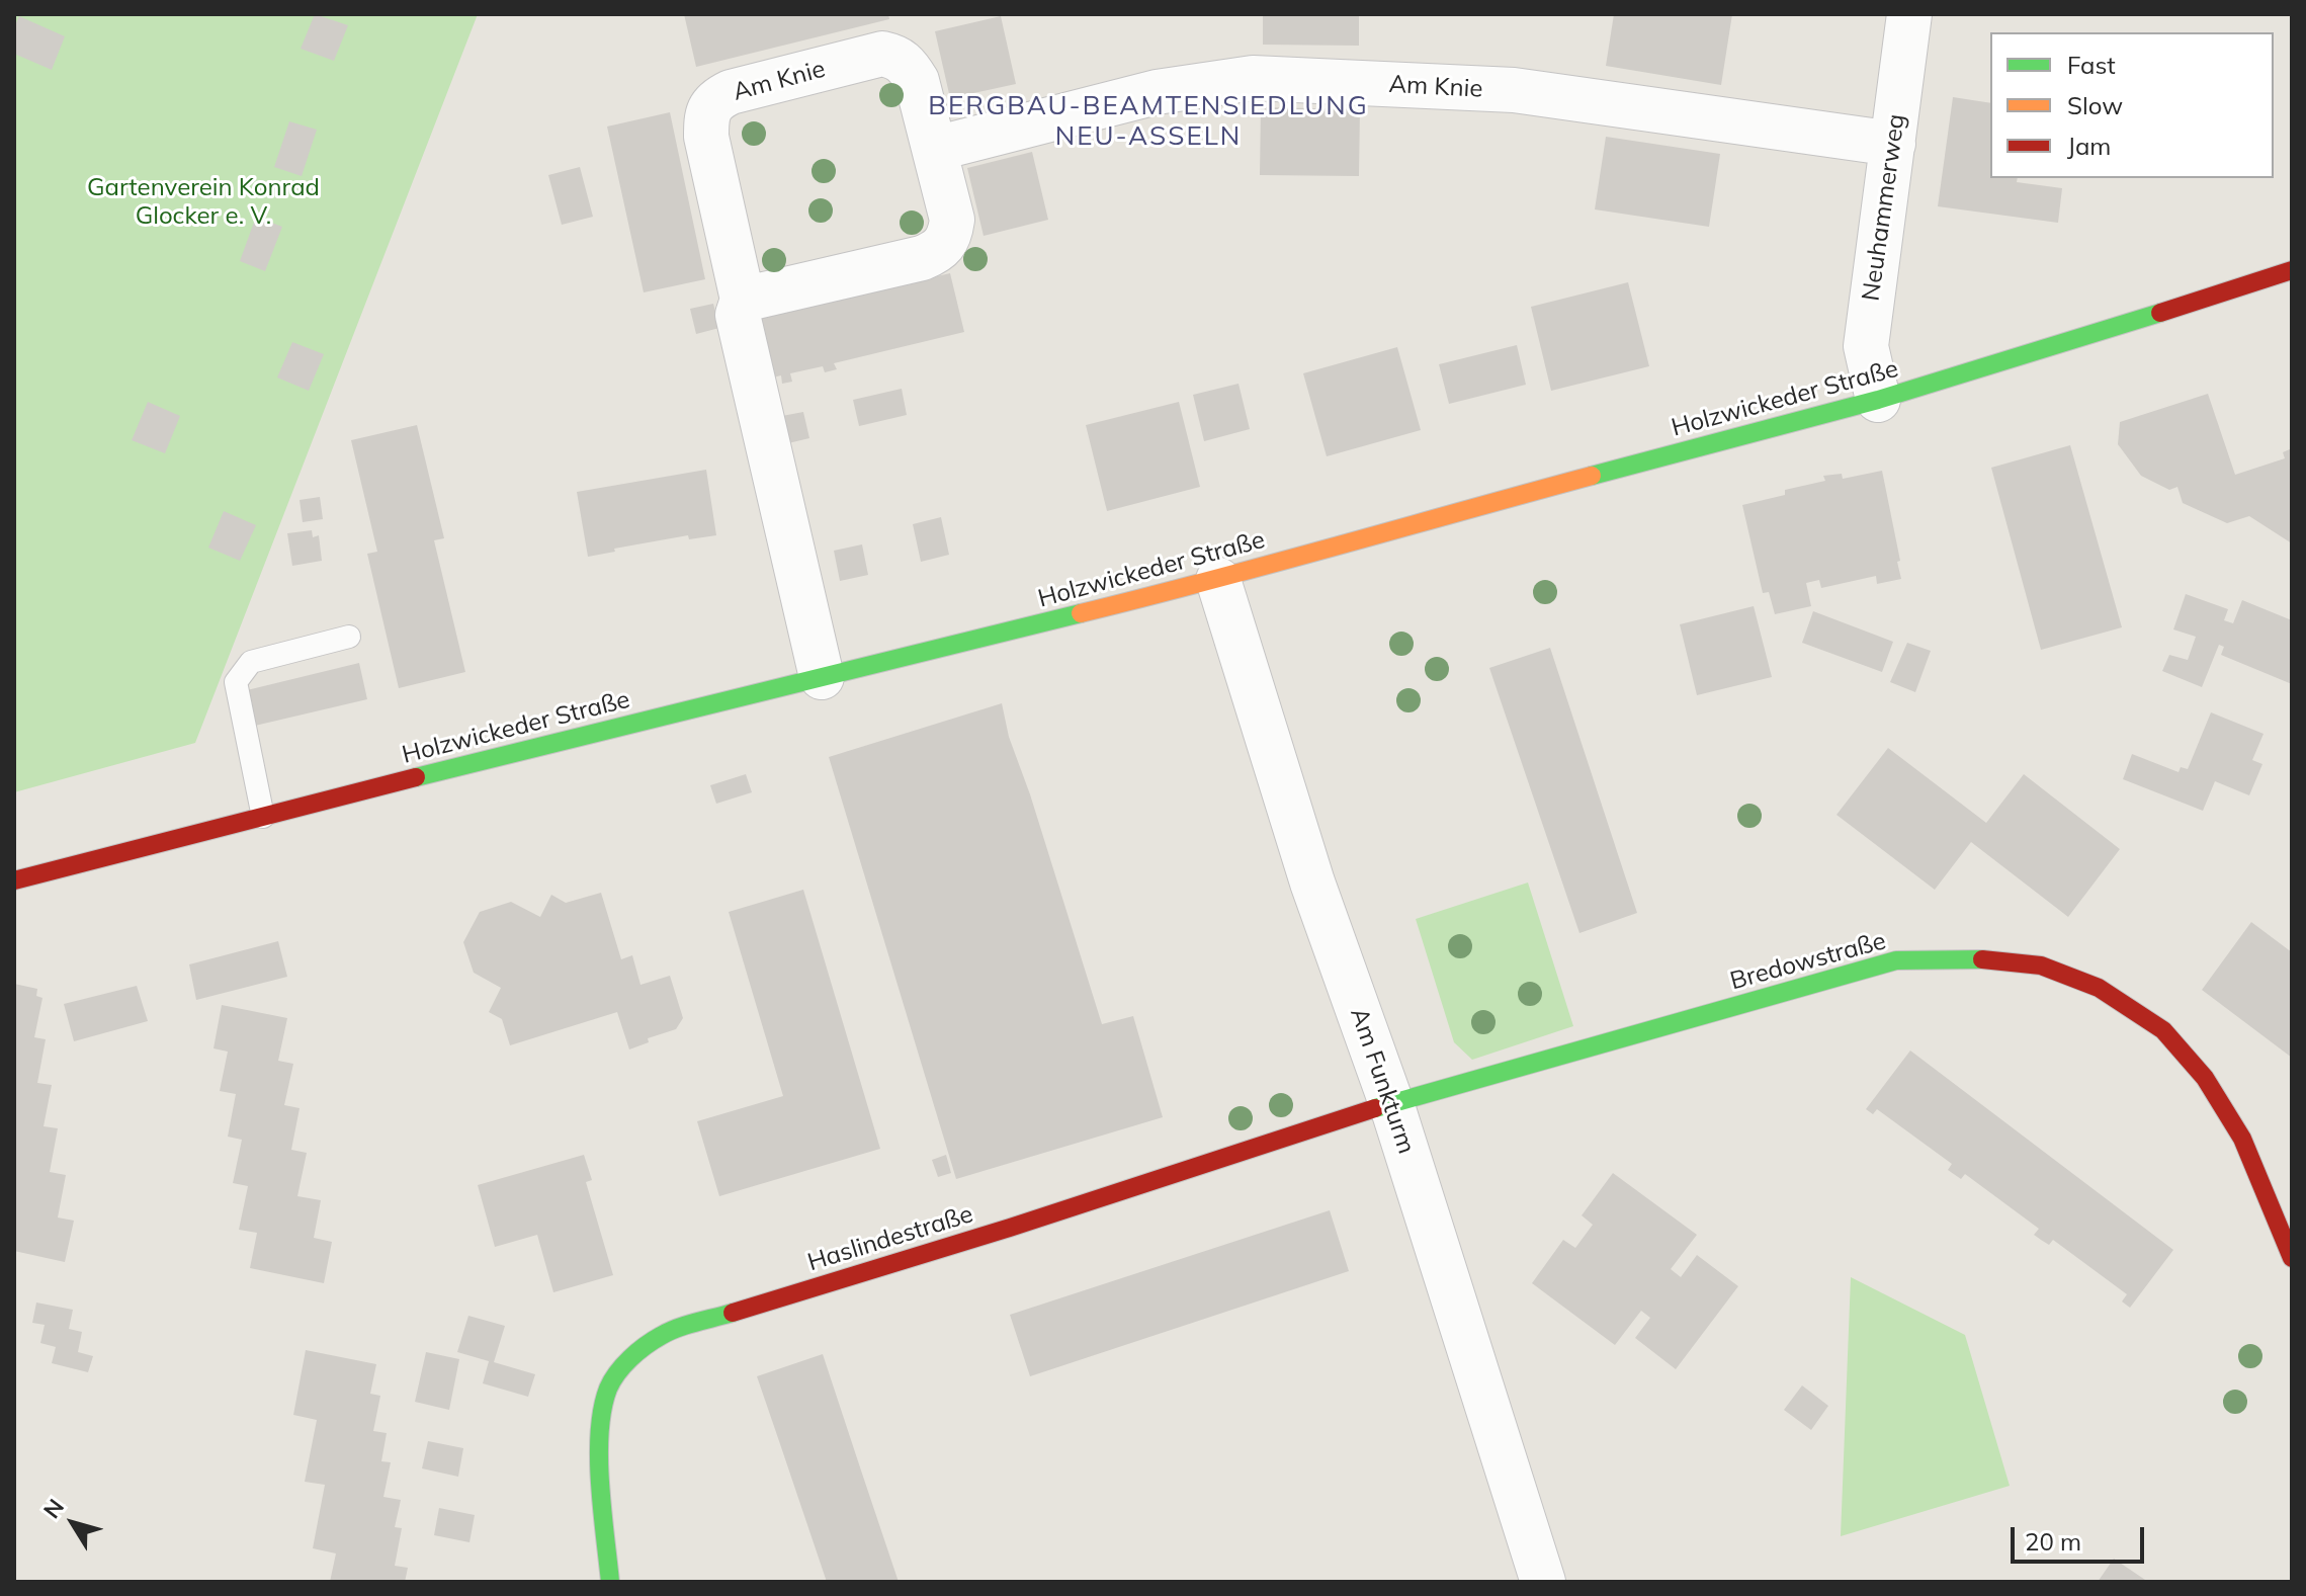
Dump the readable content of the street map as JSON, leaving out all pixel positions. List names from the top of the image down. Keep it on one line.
{"streets":{"main road":["Holzwickeder Straße","Bredowstraße","Haslindestraße"],"street":["Am Knie","Neuhammerweg","Am Funkturm"]},"crossings":[["Am Knie","Neuhammerweg"],["Am Knie","Holzwickeder Straße"],["Neuhammerweg","Holzwickeder Straße"],["Holzwickeder Straße","Am Funkturm"],["Bredowstraße","Am Funkturm"],["Bredowstraße","Haslindestraße"],["Am Funkturm","Haslindestraße"]],"districts":["BERGBAU-BEAMTENSIEDLUNG NEU-ASSELN"],"parks":["Gartenverein Konrad Glocker e. V."],"legend":["Fast","Slow","Jam"],"scale_bar":"20 m","north":"top left"}
